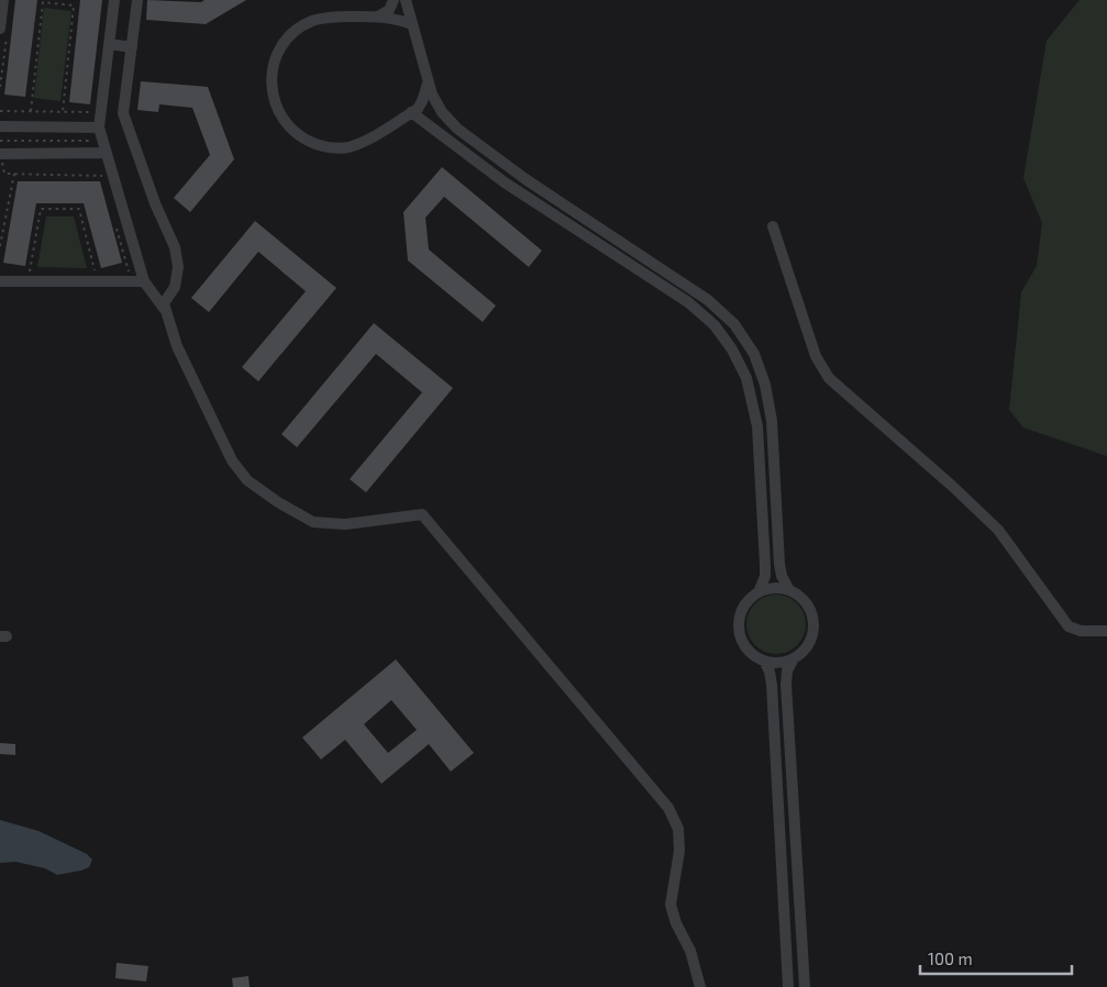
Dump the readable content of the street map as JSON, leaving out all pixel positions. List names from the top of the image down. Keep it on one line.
{"scale_bar":"100 m"}
